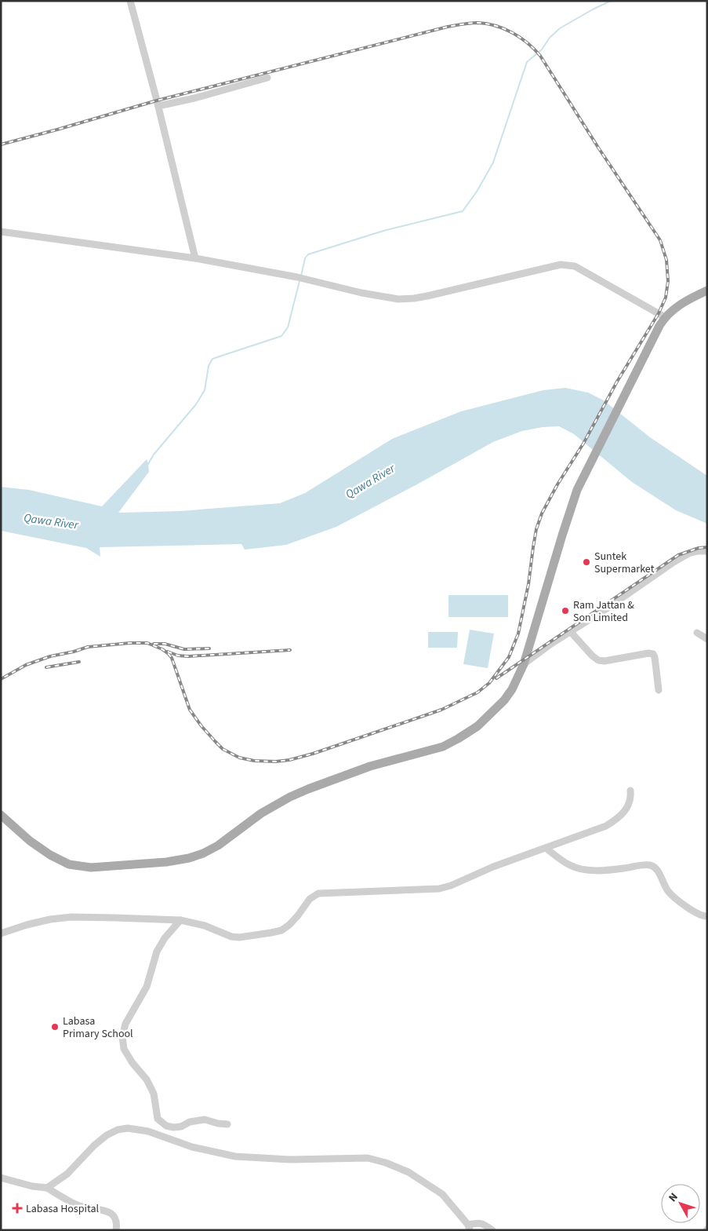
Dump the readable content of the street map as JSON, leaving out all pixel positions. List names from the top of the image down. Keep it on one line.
{"water":["Qawa River"],"places":{"other":["Suntek Supermarket","Ram Jattan & Son Limited","Labasa Primary School"],"health":["Labasa Hospital"]},"north":"top left"}
